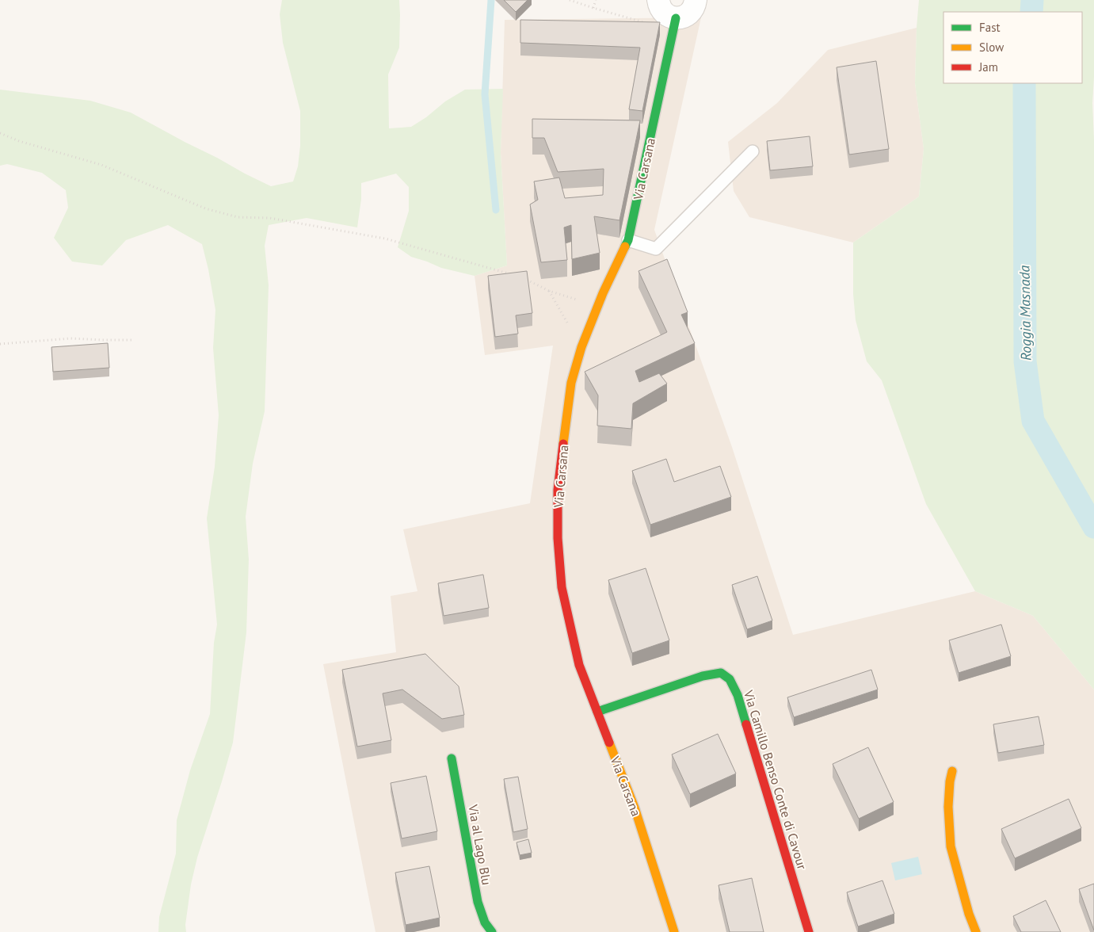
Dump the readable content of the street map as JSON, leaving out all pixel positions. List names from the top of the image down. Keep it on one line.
{"streets":{"street":["Via Carsana","Via Camillo Benso Conte di Cavour","Via al Lago Blu"]},"crossings":[["Via Carsana","Via Camillo Benso Conte di Cavour"]],"water":["Roggia Masnada"],"legend":["Fast","Slow","Jam"]}
